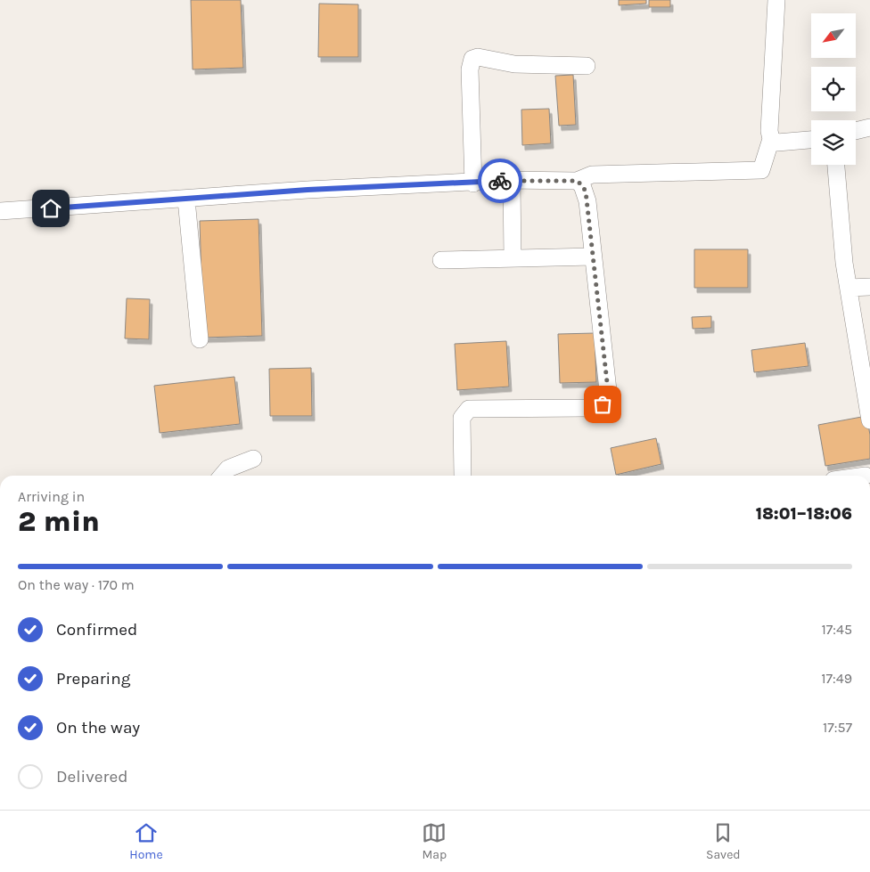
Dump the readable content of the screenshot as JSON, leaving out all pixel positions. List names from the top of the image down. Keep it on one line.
{"north":"bottom left","page":{"heading":["2 min","Arriving in","18:01–18:06"],"bar":"On the way · 170 m","list":[["Confirmed","17:45"],["Preparing","17:49"],["On the way","17:57"],"Delivered"],"tabs":["Home","Map","Saved"]}}
